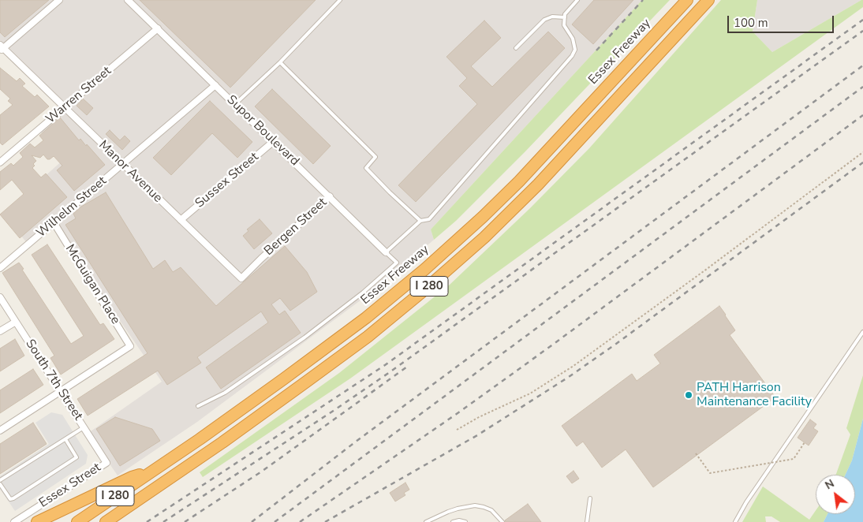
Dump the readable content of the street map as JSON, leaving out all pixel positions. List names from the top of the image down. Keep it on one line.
{"streets":{"highway":["Essex Freeway","I 280"],"street":["Warren Street","Supor Boulevard","Manor Avenue","Sussex Street","Wilhelm Street","Bergen Street","McGuigan Place","South 7th Street","Essex Street"]},"crossings":[["Warren Street","Supor Boulevard"],["Warren Street","Manor Avenue"],["Supor Boulevard","Sussex Street"],["Supor Boulevard","Wilhelm Street"],["Supor Boulevard","Bergen Street"],["Manor Avenue","Sussex Street"],["Manor Avenue","Wilhelm Street"],["Manor Avenue","Bergen Street"],["Wilhelm Street","McGuigan Place"],["McGuigan Place","South 7th Street"],["South 7th Street","Essex Street"]],"places":["PATH Harrison Maintenance Facility"],"scale_bar":"100 m","north":"top left"}
